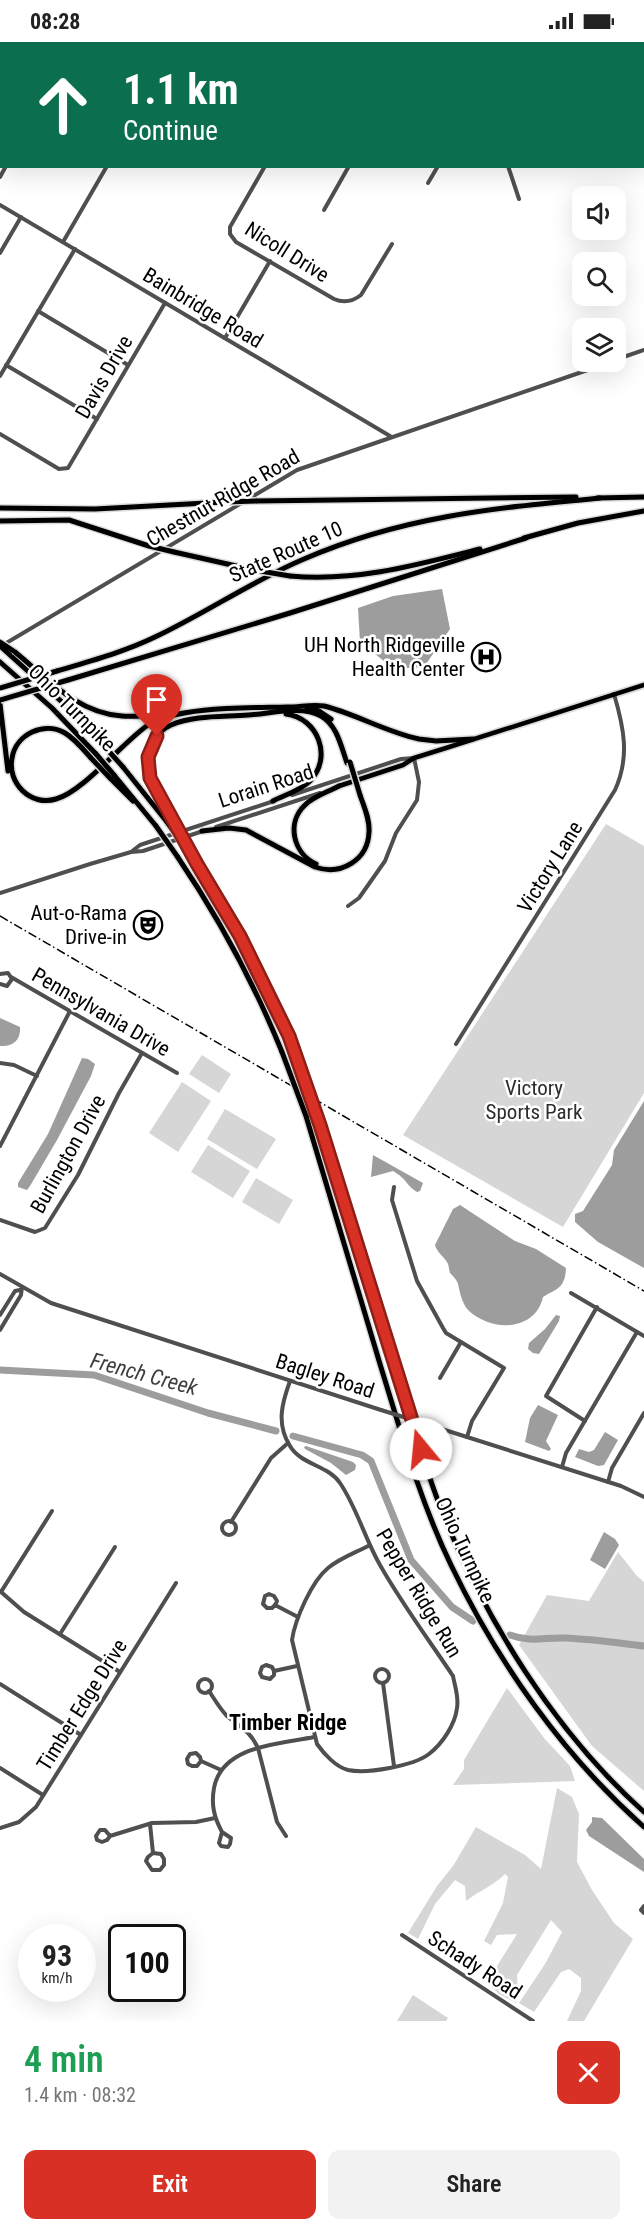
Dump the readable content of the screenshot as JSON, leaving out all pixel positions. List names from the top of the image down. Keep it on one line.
{"streets":{"highway":["State Route 10","Ohio Turnpike"],"main road":["Lorain Road"],"street":["Nicoll Drive","Bainbridge Road","Davis Drive","Chestnut Ridge Road","Victory Lane","Pennsylvania Drive","Burlington Drive","Bagley Road","Pepper Ridge Run","Timber Edge Drive","Schady Road"]},"crossings":[["Bainbridge Road","Davis Drive"],["Bainbridge Road","Chestnut Ridge Road"],["Chestnut Ridge Road","Ohio Turnpike"],["Lorain Road","Victory Lane"],["Pennsylvania Drive","Burlington Drive"]],"districts":["Timber Ridge"],"water":["French Creek"],"parks":["Victory Sports Park"],"places":{"hospital":["UH North Ridgeville Health Center"],"theatre":["Aut-o-Rama Drive-in"]},"page":{"status":"08:28","turn":["1.1 km","Continue"],"speed":"93 km/h","limit":"100","heading":["4 min","1.4 km · 08:32"],"buttons":["Exit","Share"]}}
